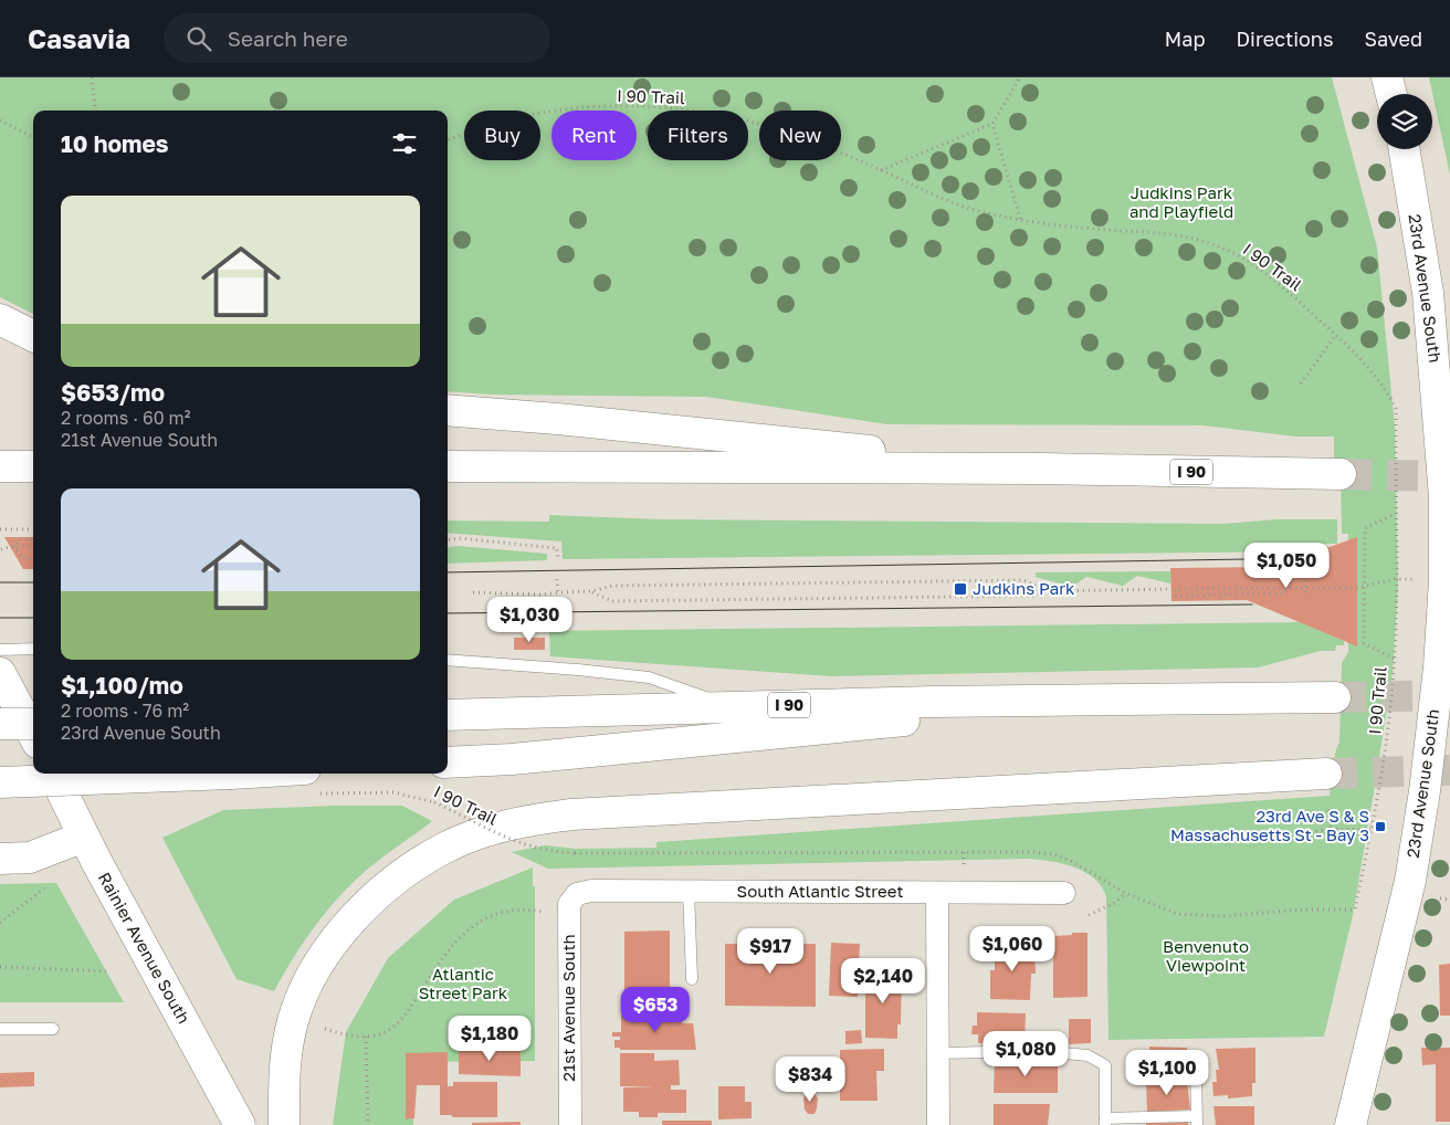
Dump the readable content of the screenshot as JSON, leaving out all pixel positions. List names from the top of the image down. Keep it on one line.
{"streets":{"main road":["23rd Avenue South","I 90","Rainier Avenue South"],"street":["South Atlantic Street","21st Avenue South"],"path":["I 90 Trail"]},"crossings":[["South Atlantic Street","21st Avenue South"]],"parks":["Judkins Park and Playfield","Benvenuto Viewpoint","Atlantic Street Park"],"places":{"transit":["Judkins Park","23rd Ave S & S Massachusetts St - Bay 3"]},"page":{"header":"Casavia","search":"Search here","nav":["Map","Directions","Saved"],"chip":["Buy","Rent","Filters","New"],"heading":"10 homes","list":[{"name":"$653/mo","note":"2 rooms · 60 m² · 21st Avenue South"},{"name":"$1,100/mo","note":"2 rooms · 76 m² · 23rd Avenue South"}],"price":["$1,050","$1,030","$1,060","$917","$2,140","$653","$1,180","$1,080","$1,100","$834"]}}
